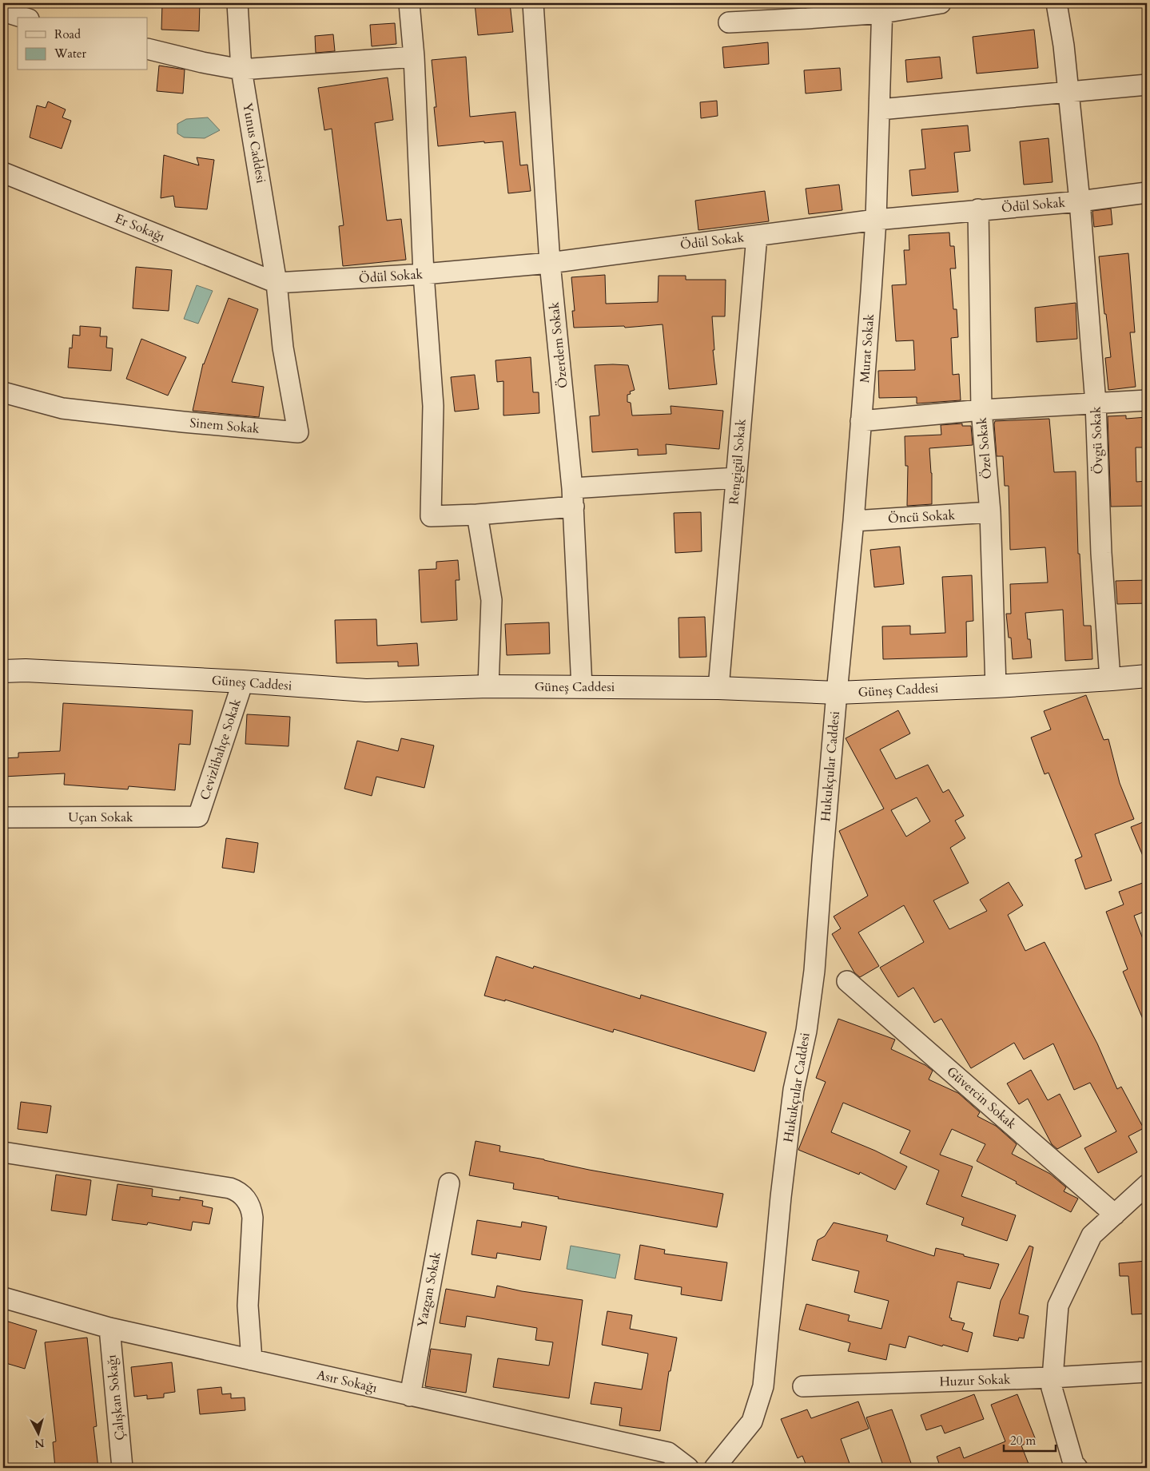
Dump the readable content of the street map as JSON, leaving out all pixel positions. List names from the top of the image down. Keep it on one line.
{"streets":{"main road":["Güneş Caddesi"],"street":["Yunus Caddesi","Ödül Sokak","Er Sokağı","Özerdem Sokak","Murat Sokak","Sinem Sokak","Övgü Sokak","Özel Sokak","Rengigül Sokak","Öncü Sokak","Cevizlibahçe Sokak","Hukukçular Caddesi","Uçan Sokak","Güvercin Sokak","Yazgan Sokak","Huzur Sokak","Asır Sokağı","Çalışkan Sokağı"]},"crossings":[["Yunus Caddesi","Ödül Sokak"],["Yunus Caddesi","Er Sokağı"],["Yunus Caddesi","Sinem Sokak"],["Ödül Sokak","Er Sokağı"],["Ödül Sokak","Özerdem Sokak"],["Ödül Sokak","Murat Sokak"],["Ödül Sokak","Sinem Sokak"],["Ödül Sokak","Övgü Sokak"],["Ödül Sokak","Özel Sokak"],["Ödül Sokak","Rengigül Sokak"],["Er Sokağı","Sinem Sokak"],["Özerdem Sokak","Güneş Caddesi"],["Murat Sokak","Öncü Sokak"],["Murat Sokak","Güneş Caddesi"],["Murat Sokak","Hukukçular Caddesi"],["Övgü Sokak","Güneş Caddesi"],["Özel Sokak","Öncü Sokak"],["Özel Sokak","Güneş Caddesi"],["Rengigül Sokak","Güneş Caddesi"],["Güneş Caddesi","Cevizlibahçe Sokak"],["Güneş Caddesi","Hukukçular Caddesi"],["Cevizlibahçe Sokak","Uçan Sokak"],["Yazgan Sokak","Asır Sokağı"],["Asır Sokağı","Çalışkan Sokağı"]],"legend":["Road","Water"],"scale_bar":"20 m","north":"bottom"}
